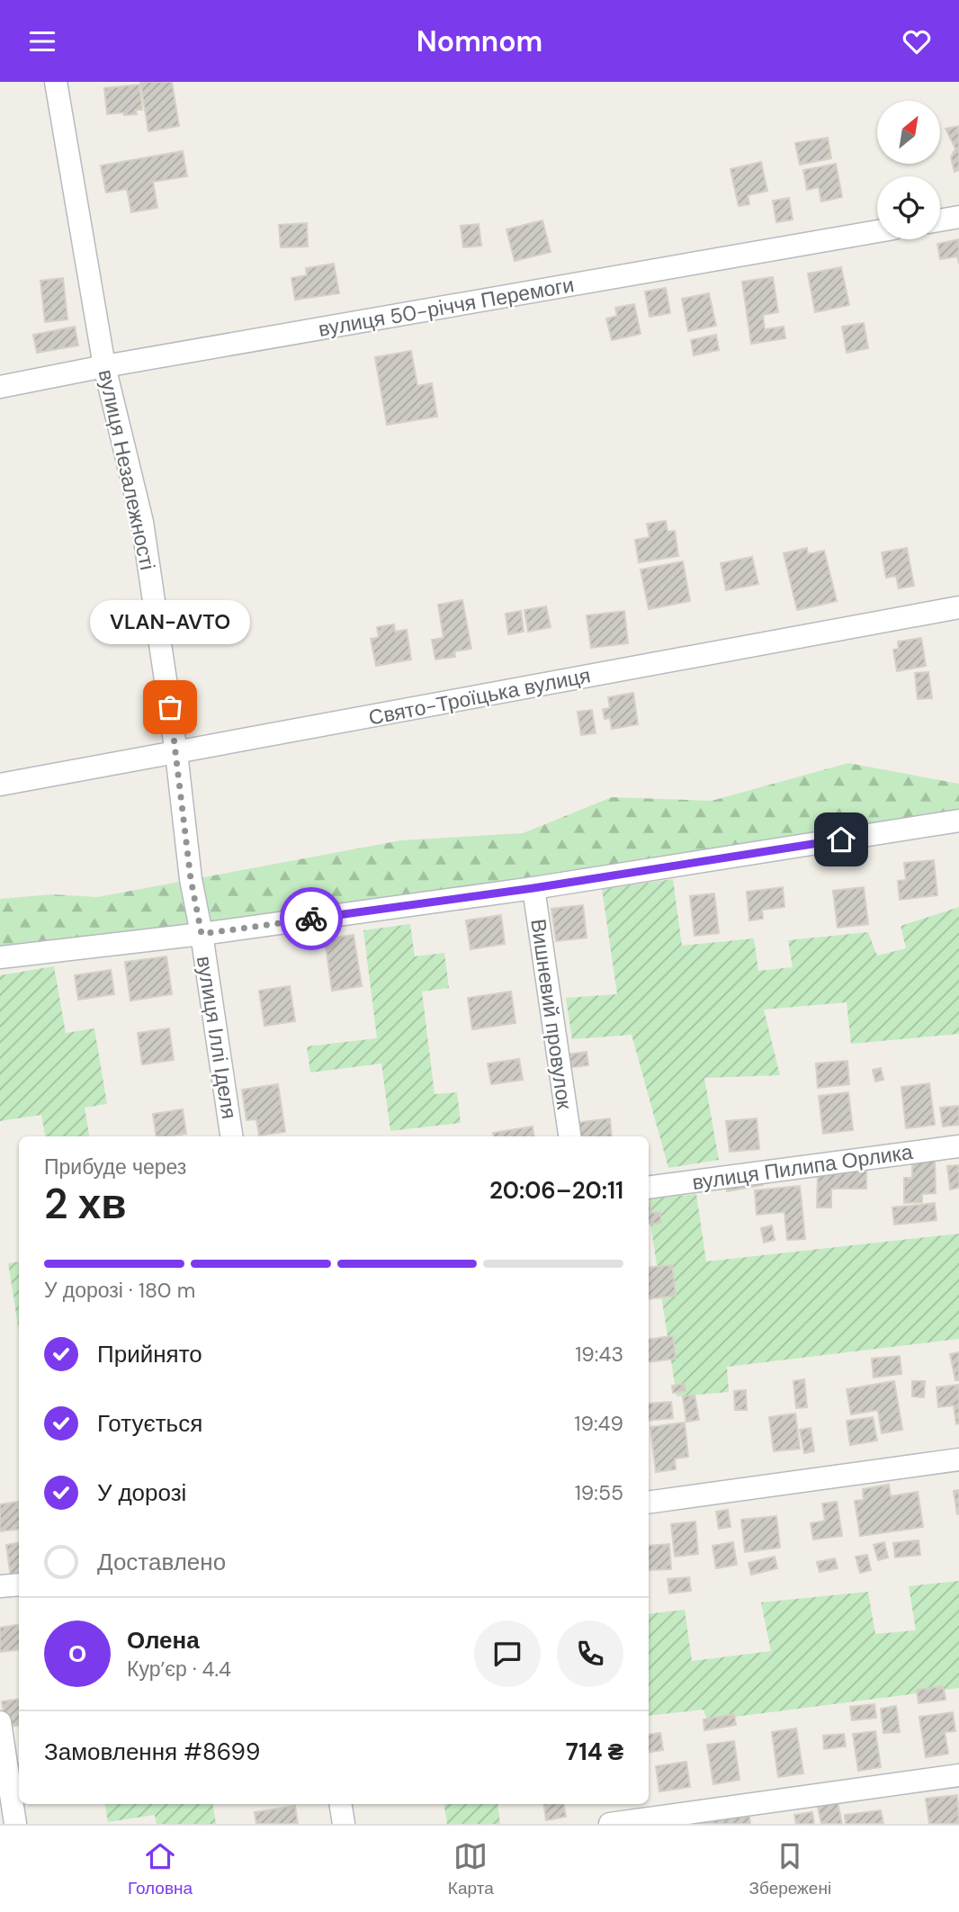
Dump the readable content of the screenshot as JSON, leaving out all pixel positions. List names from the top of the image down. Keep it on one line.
{"streets":{"street":["вулиця 50-річчя Перемоги","вулиця Незалежності","Свято-Троїцька вулиця","Вишневий провулок","вулиця Іллі Іделя","вулиця Пилипа Орлика"]},"crossings":[["вулиця 50-річчя Перемоги","вулиця Незалежності"],["вулиця Незалежності","Свято-Троїцька вулиця"],["вулиця Незалежності","вулиця Іллі Іделя"]],"places":["VLAN-AVTO"],"north":"top right","page":{"header":"Nomnom","bubble":"VLAN-AVTO","heading":["2 хв","Прибуде через","20:06–20:11"],"panel":["Олена","Кур’єр · 4.4","Замовлення #8699","714 ₴"],"bar":"У дорозі · 180 m","list":[["Прийнято","19:43"],["Готується","19:49"],["У дорозі","19:55"],"Доставлено"],"round":"О","tabs":["Головна","Карта","Збережені"]}}
